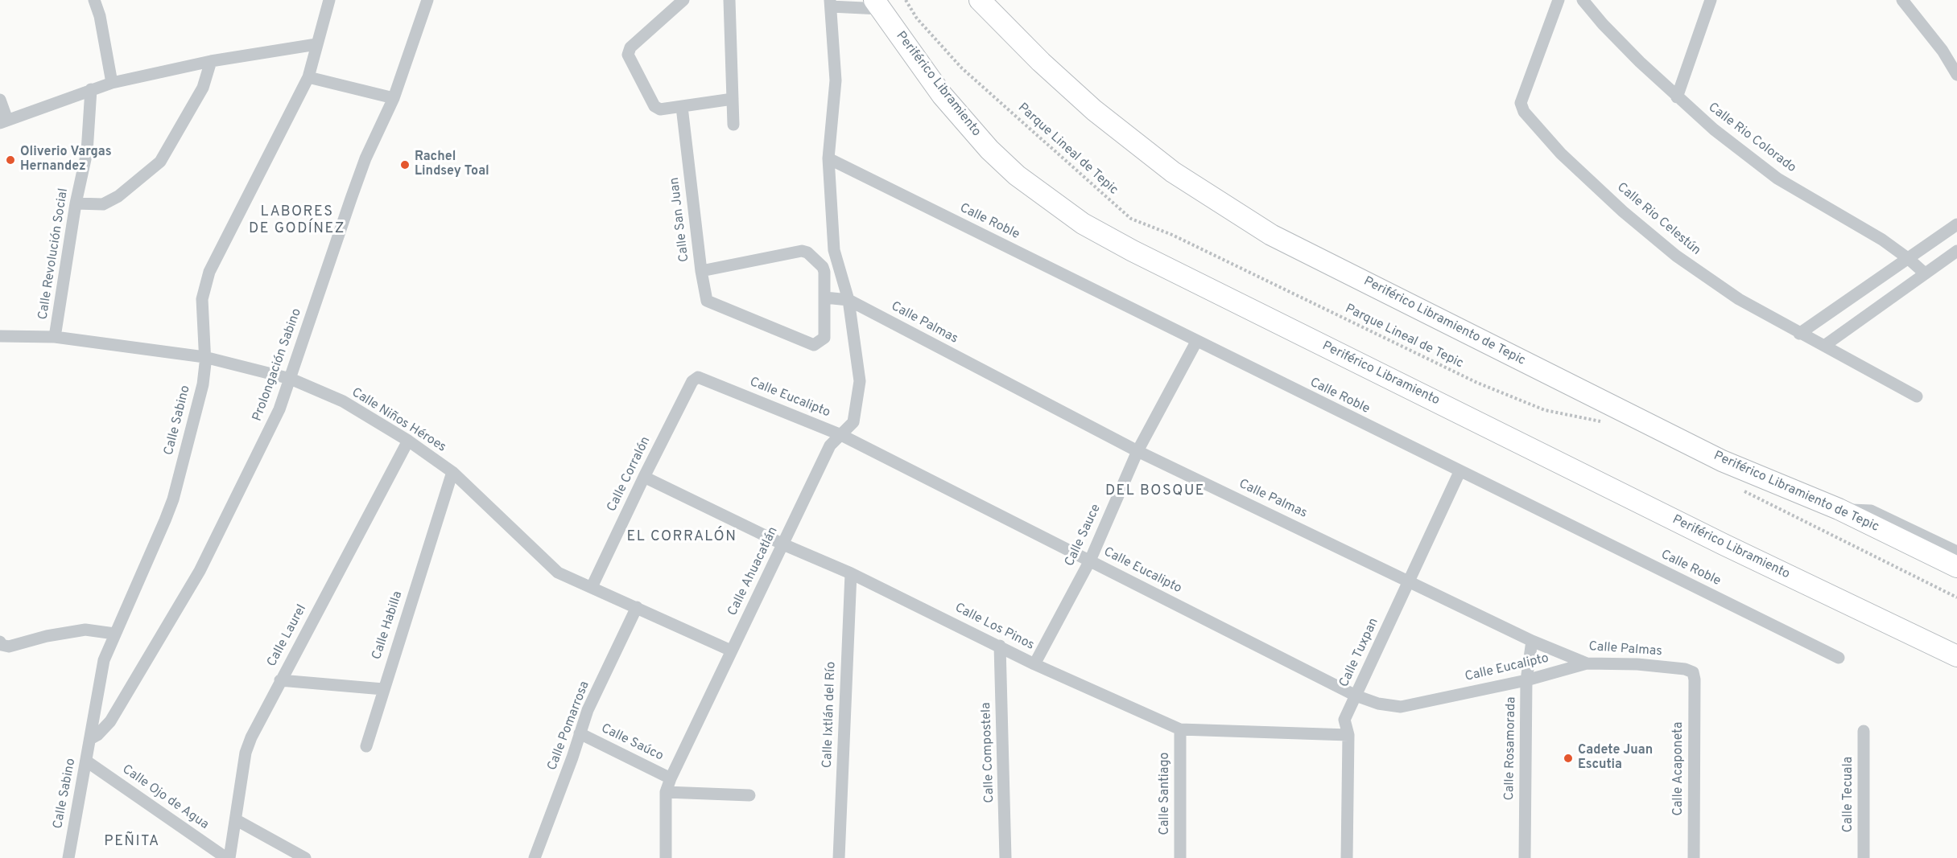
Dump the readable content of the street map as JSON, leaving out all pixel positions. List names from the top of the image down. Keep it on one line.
{"streets":{"highway":["Periférico Libramiento","Periférico Libramiento de Tepic"],"street":["Calle Rio Colorado","Calle San Juan","Calle Rio Celestún","Calle Roble","Calle Revolución Social","Calle Palmas","Prolongación Sabino","Calle Eucalipto","Calle Sabino","Calle Niños Héroes","Calle Corralón","Calle Sauce","Calle Ahuacatlán","Calle Habilla","Calle Los Pinos","Calle Laurel","Calle Tuxpan","Calle Ixtlán del Río","Calle Pomarrosa","Calle Saúco","Calle Rosamorada","Calle Compostela","Calle Acaponeta","Calle Santiago","Calle Tecuala","Calle Ojo de Agua"],"path":["Parque Lineal de Tepic"]},"crossings":[["Calle Roble","Calle Sauce"],["Calle Roble","Calle Ahuacatlán"],["Calle Roble","Calle Tuxpan"],["Calle Revolución Social","Calle Niños Héroes"],["Calle Palmas","Calle Eucalipto"],["Calle Palmas","Calle Sauce"],["Calle Palmas","Calle Ahuacatlán"],["Calle Palmas","Calle Tuxpan"],["Calle Palmas","Calle Rosamorada"],["Calle Palmas","Calle Acaponeta"],["Prolongación Sabino","Calle Sabino"],["Prolongación Sabino","Calle Niños Héroes"],["Calle Eucalipto","Calle Corralón"],["Calle Eucalipto","Calle Sauce"],["Calle Eucalipto","Calle Ahuacatlán"],["Calle Eucalipto","Calle Tuxpan"],["Calle Eucalipto","Calle Rosamorada"],["Calle Sabino","Calle Niños Héroes"],["Calle Sabino","Calle Ojo de Agua"],["Calle Niños Héroes","Calle Corralón"],["Calle Niños Héroes","Calle Ahuacatlán"],["Calle Niños Héroes","Calle Habilla"],["Calle Niños Héroes","Calle Laurel"],["Calle Niños Héroes","Calle Pomarrosa"],["Calle Corralón","Calle Los Pinos"],["Calle Sauce","Calle Los Pinos"],["Calle Ahuacatlán","Calle Los Pinos"],["Calle Ahuacatlán","Calle Saúco"],["Calle Los Pinos","Calle Tuxpan"],["Calle Los Pinos","Calle Ixtlán del Río"],["Calle Los Pinos","Calle Compostela"],["Calle Los Pinos","Calle Santiago"],["Calle Laurel","Calle Ojo de Agua"],["Calle Pomarrosa","Calle Saúco"]],"districts":["LABORES DE GODÍNEZ","DEL BOSQUE","EL CORRALÓN","PEÑITA"],"places":["Oliverio Vargas Hernandez","Rachel Lindsey Toal","Cadete Juan Escutia"]}
